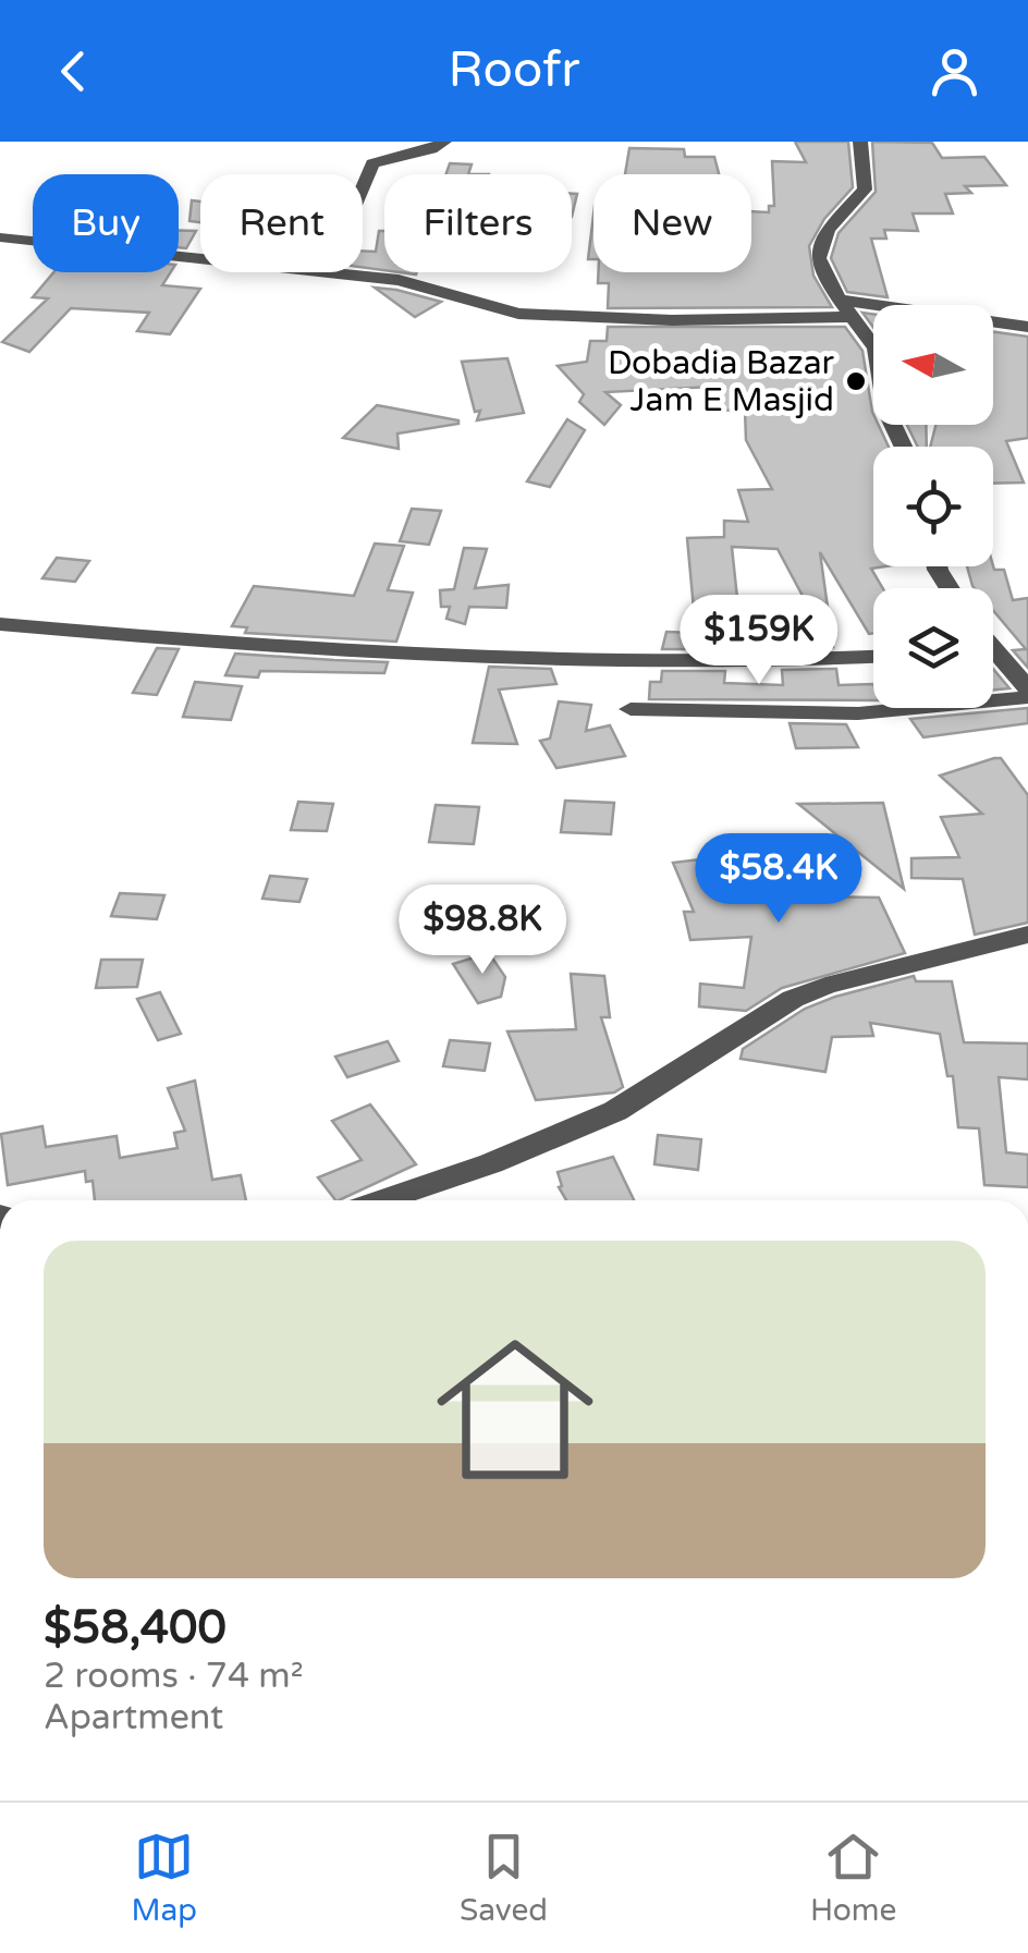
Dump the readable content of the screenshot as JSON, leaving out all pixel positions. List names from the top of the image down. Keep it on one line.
{"places":["Dobadia Bazar Jam E Masjid"],"north":"left","page":{"header":"Roofr","chip":["Buy","Rent","Filters","New"],"price":["$159K","$58.4K","$98.8K"],"list":[{"name":"$58,400","note":"2 rooms · 74 m² · Apartment"}],"tabs":["Map","Saved","Home"]}}
